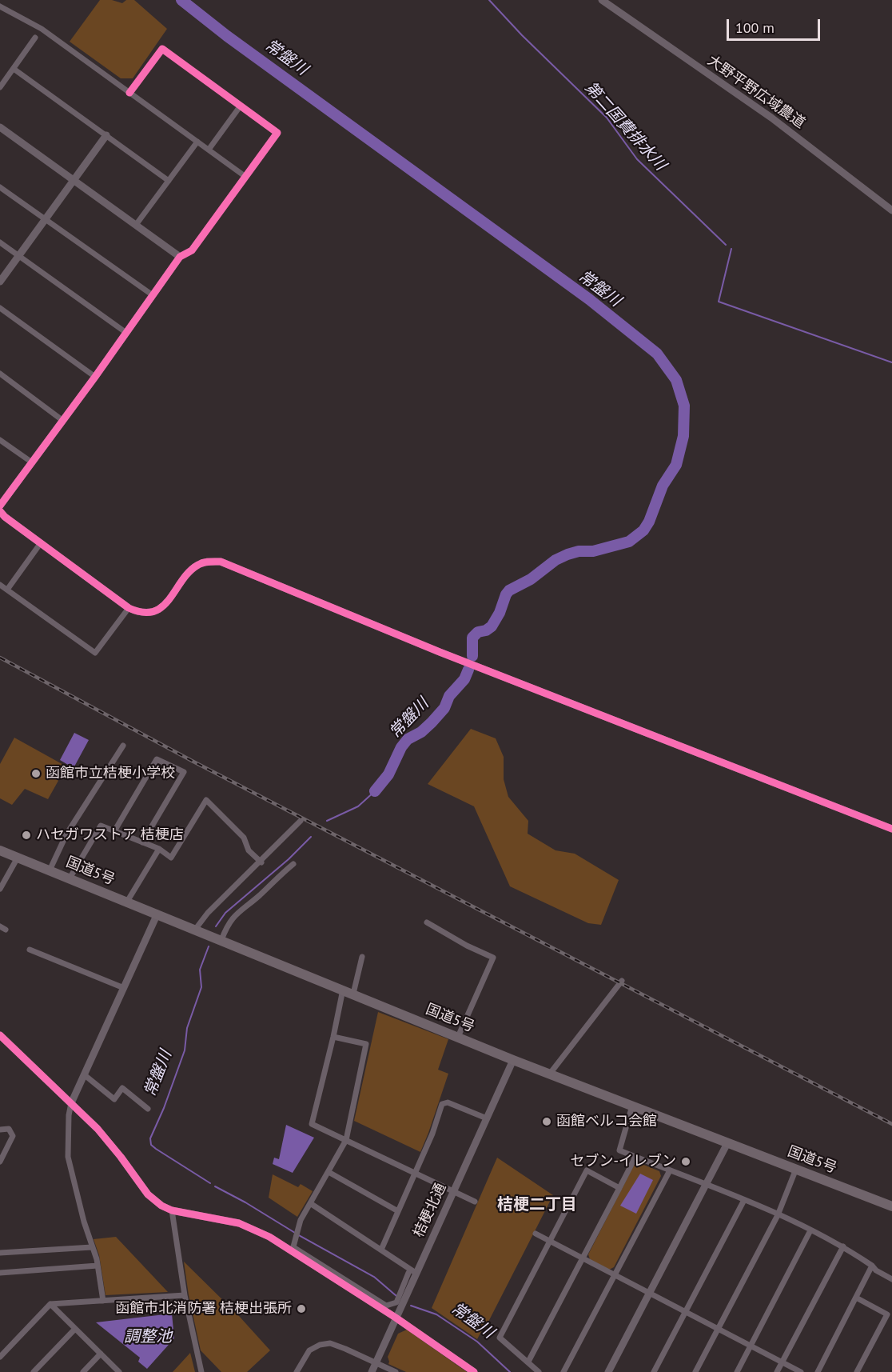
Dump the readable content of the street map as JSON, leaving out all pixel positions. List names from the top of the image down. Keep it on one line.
{"streets":{"highway":["国道5号"],"street":["大野平野広域農道","桔梗北通"]},"crossings":[["国道5号","桔梗北通"]],"districts":["桔梗二丁目"],"water":["常盤川","第二国費排水川","調整池"],"places":["函館市立桔梗小学校","ハセガワストア 桔梗店","函館ベルコ会館","セブン-イレブン","函館市北消防署 桔梗出張所"],"scale_bar":"100 m"}
